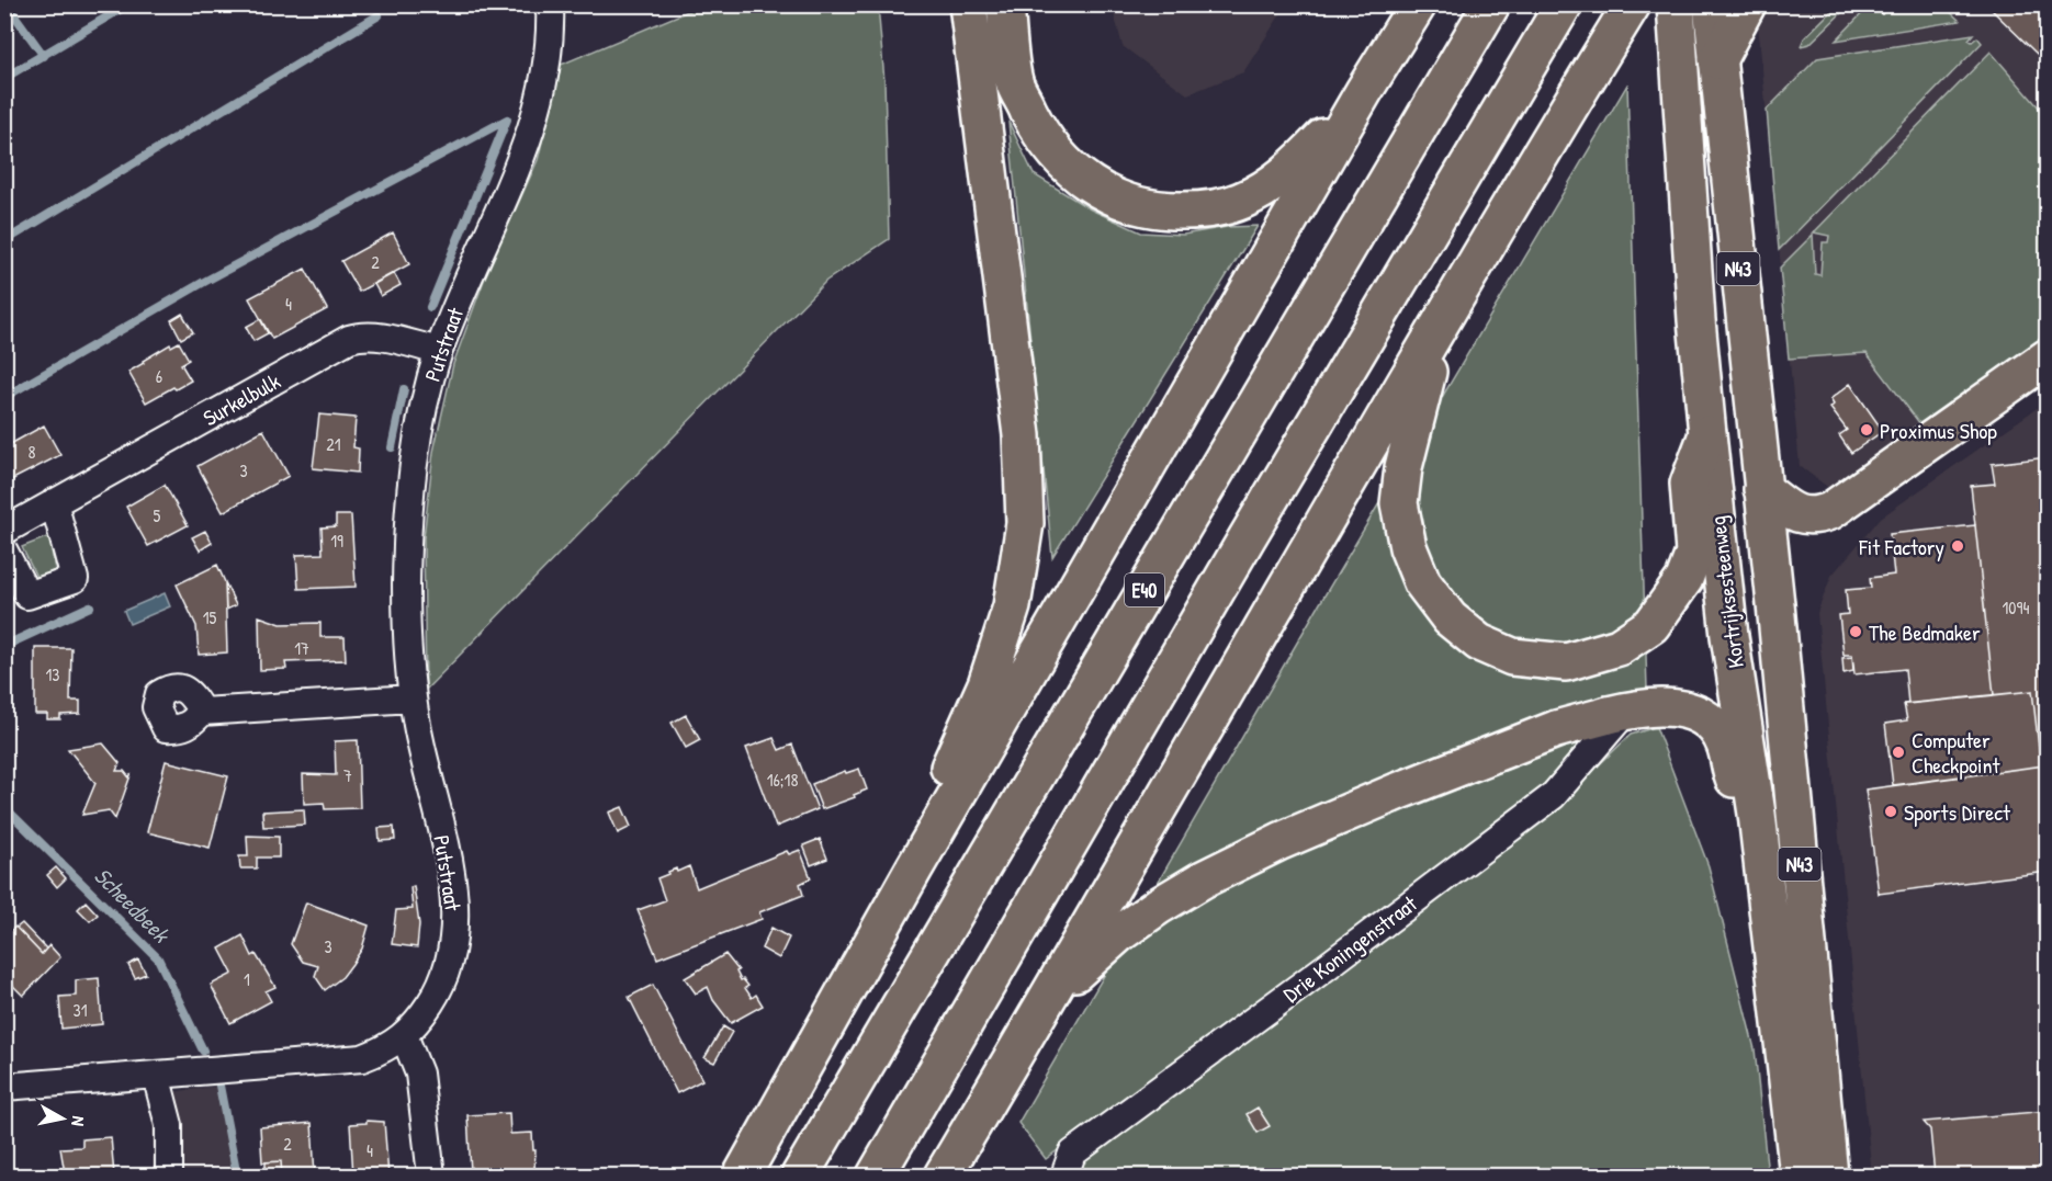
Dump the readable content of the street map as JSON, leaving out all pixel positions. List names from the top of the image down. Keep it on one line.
{"streets":{"main road":["N43","E40","Kortrijksesteenweg"],"street":["Putstraat","Surkelbulk","Drie Koningenstraat"]},"crossings":[["Putstraat","Surkelbulk"]],"water":["Scheedbeek"],"places":["Proximus Shop","Fit Factory","The Bedmaker","Computer Checkpoint","Sports Direct"],"house_numbers":["2","4","6","21","8","3","5","19","1094","15","17","13","7","16;18","3","1","31","2","4"],"north":"right"}
